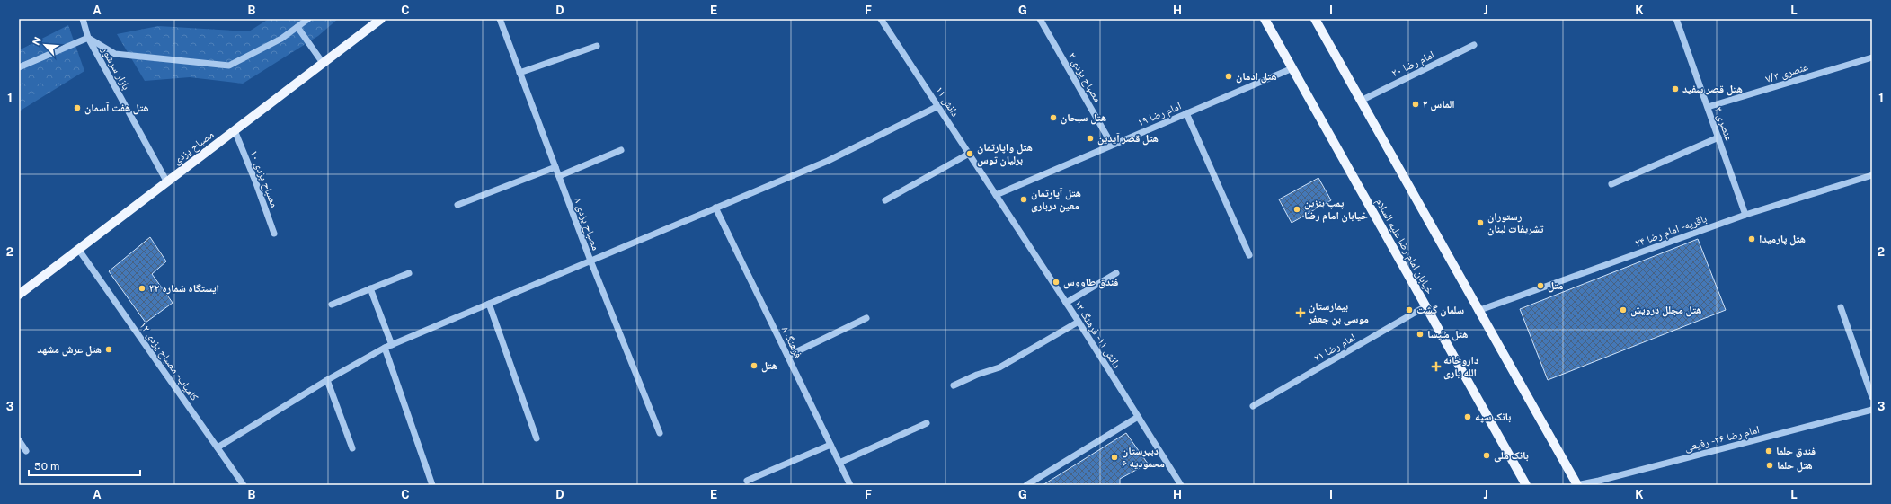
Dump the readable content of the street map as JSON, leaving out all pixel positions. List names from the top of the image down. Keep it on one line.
{"streets":{"main road":["مصباح یزدی","خیابان امام رضا علیه السلام"],"street":["امام رضا ۲۰","بازار سرشور","عنصری ۷/۳","مصباح یزدی ۲","دانش ۱۱","امام رضا ۱۹","عنصری ۳","مصباح یزدی ۱۰","مصباح یزدی ۸","باقریه - امام رضا ۲۴","دانش ۱۱ - فرهنگ ۱۲","فرهنگ ۸","امام رضا ۲۱","کامیاب - مصباح یزدی ۱۲","امام رضا ۲۶ - رفیعی"]},"crossings":[["بازار سرشور","مصباح یزدی"],["عنصری ۷/۳","عنصری ۳"],["مصباح یزدی ۲","امام رضا ۱۹"],["دانش ۱۱","امام رضا ۱۹"],["دانش ۱۱","دانش ۱۱ - فرهنگ ۱۲"],["امام رضا ۱۹","خیابان امام رضا علیه السلام"],["امام رضا ۱۹","دانش ۱۱ - فرهنگ ۱۲"],["عنصری ۳","باقریه - امام رضا ۲۴"],["مصباح یزدی","مصباح یزدی ۱۰"],["مصباح یزدی","کامیاب - مصباح یزدی ۱۲"],["خیابان امام رضا علیه السلام","امام رضا ۲۱"]],"places":{"other":["هتل ادمان","هتل قصر سفید","الماس ۲","هتل هفت آسمان","هتل سبحان","هتل قصر آیدین","هتل واپارتمان برلیان توس","هتل آپارتمان معین درباری","پمپ بنزین خیابان امام رضا","رستوران تشریفات لبنان","هتل پارمیدا","فندق طاووس","متل","ایستگاه شماره ۳۲","سلمان گشت","هتل مجلل درویش","هتل ملیسا","هتل عرش مشهد","هتل","بانک سپه","فندق حلما","بانک ملی","دبیرستان محمودیه ۶","هتل حلما"],"health":["بیمارستان موسی بن جعفر","داروخانه الله یاری"]},"scale_bar":"50 m","north":"top left","grid":{"columns":["A","B","C","D","E","F","G","H","I","J","K","L"],"rows":["1","2","3"]}}
